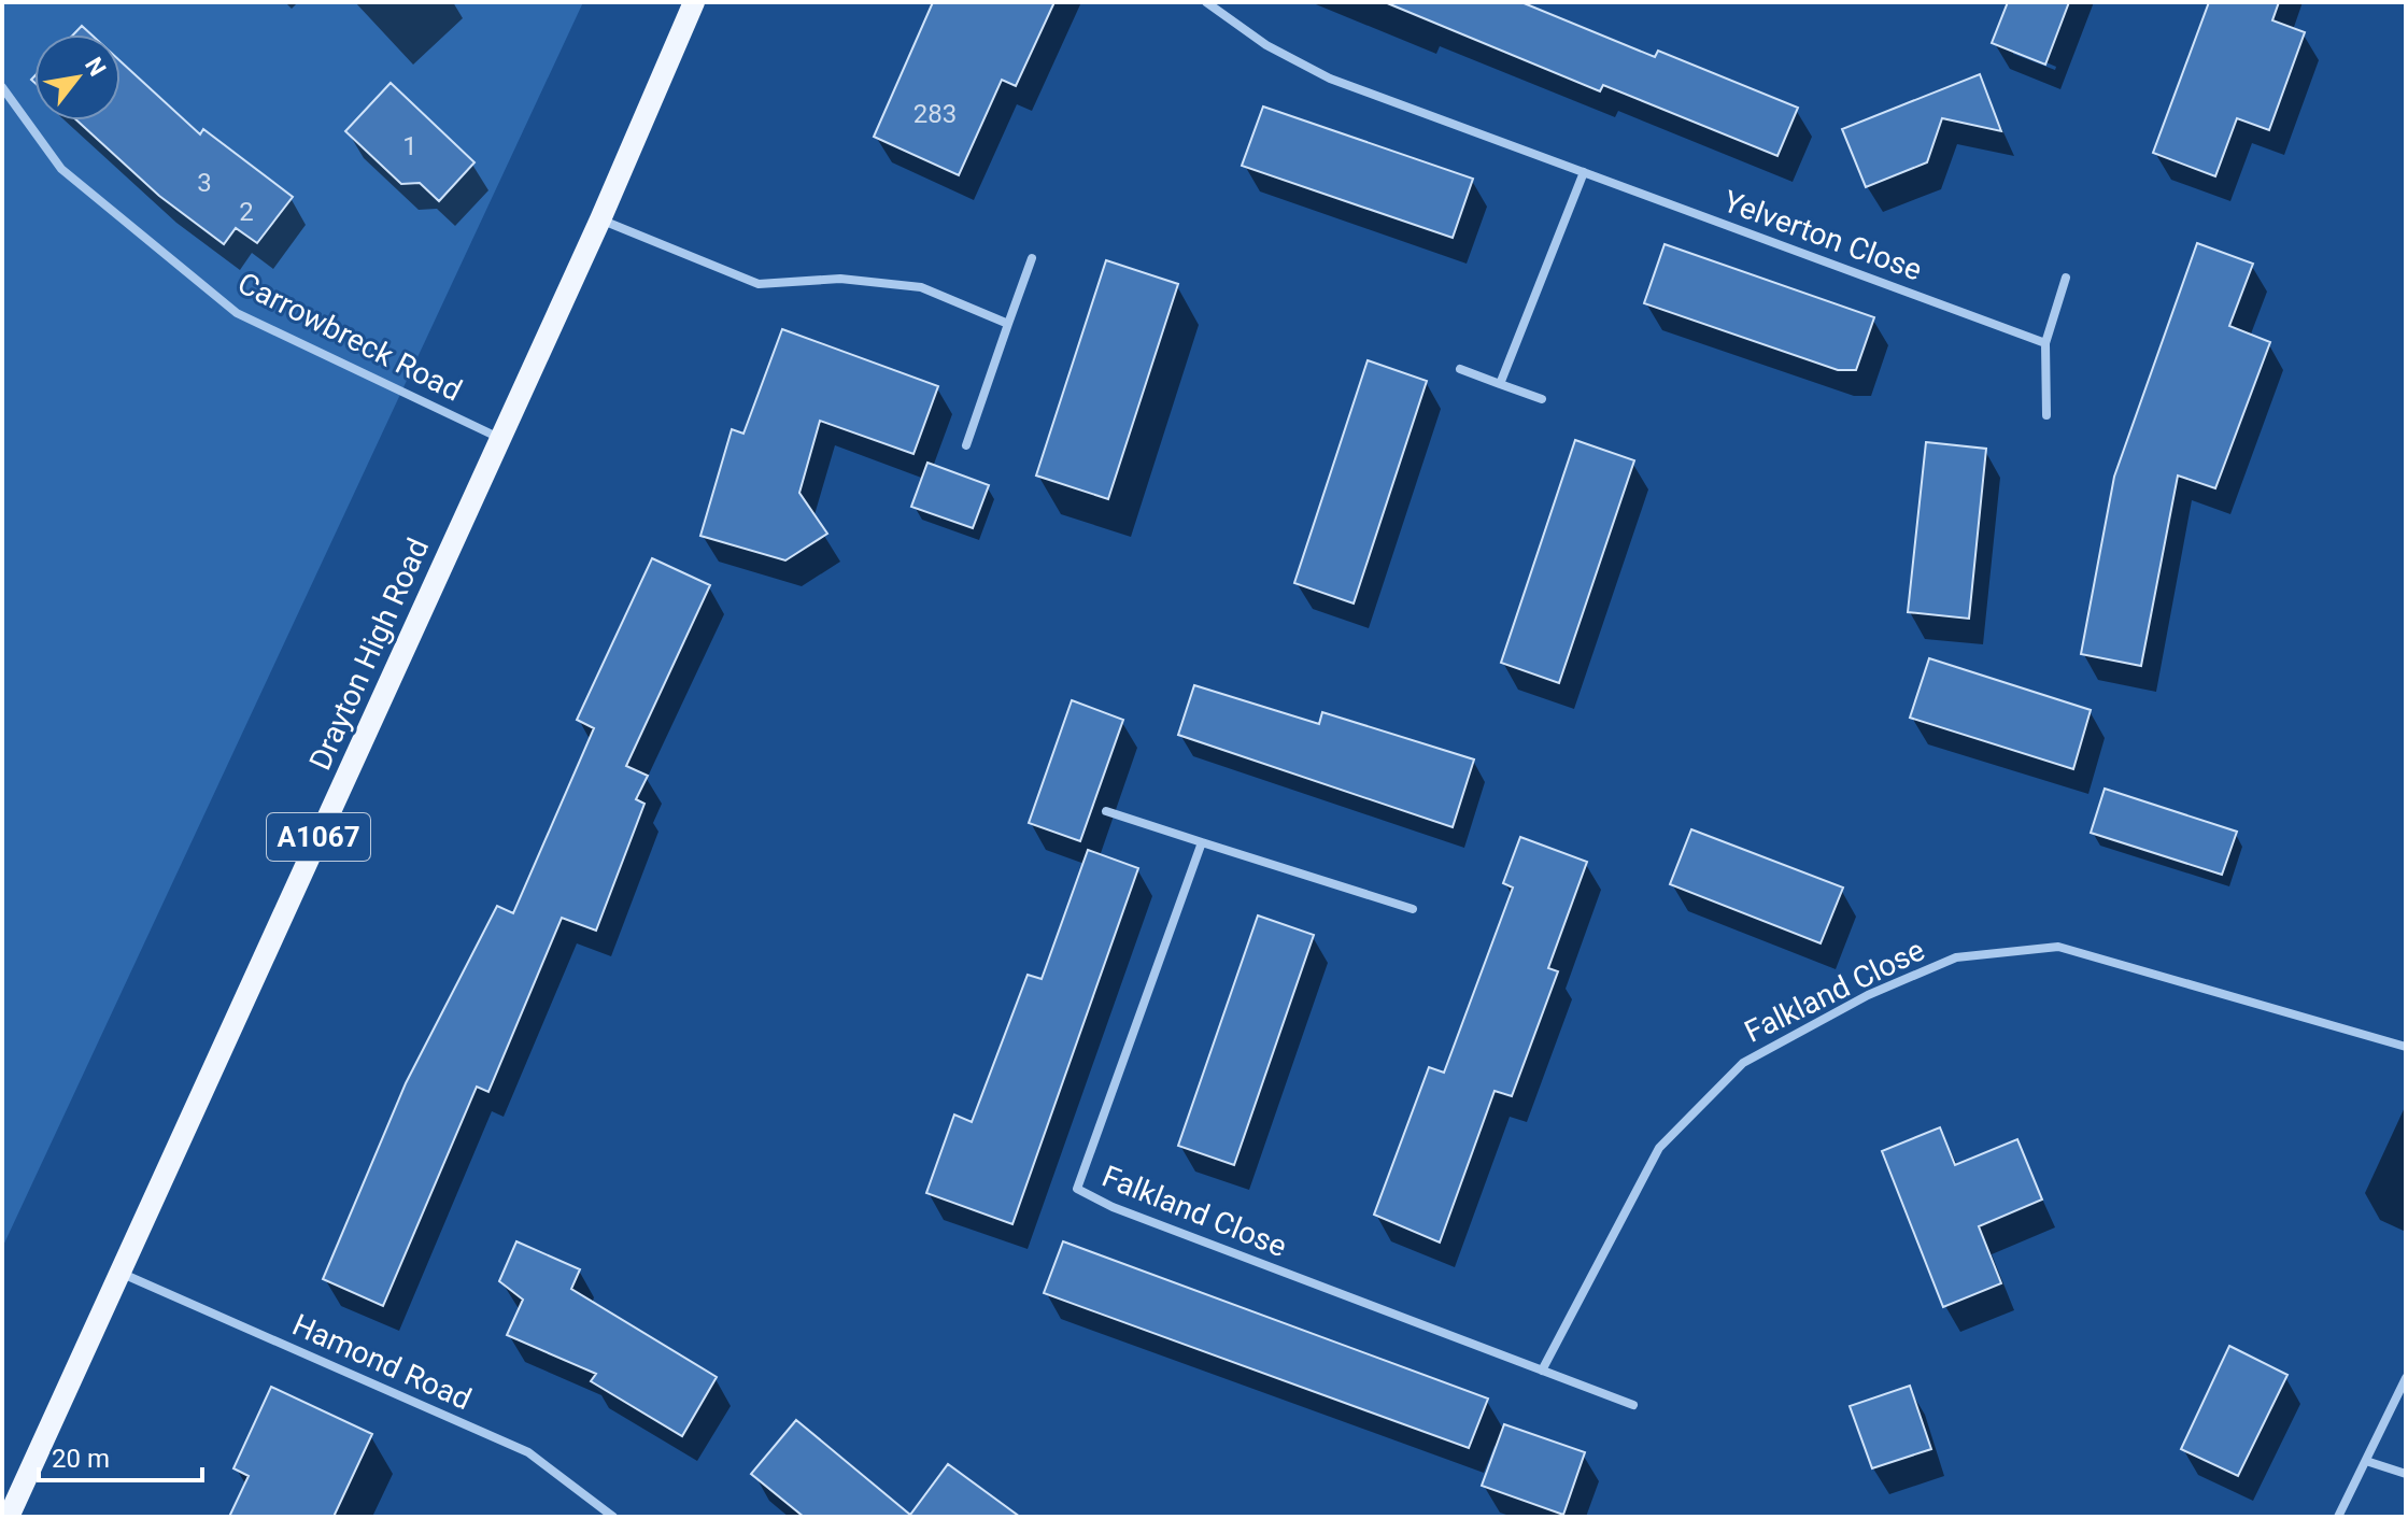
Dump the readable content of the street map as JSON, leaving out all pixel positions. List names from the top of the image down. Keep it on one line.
{"streets":{"main road":["Drayton High Road","A1067"],"street":["Yelverton Close","Carrowbreck Road","Falkland Close","Hamond Road"]},"crossings":[["Carrowbreck Road","Drayton High Road"],["Drayton High Road","Hamond Road"]],"house_numbers":["283","1","3","2"],"scale_bar":"20 m","north":"top right"}
